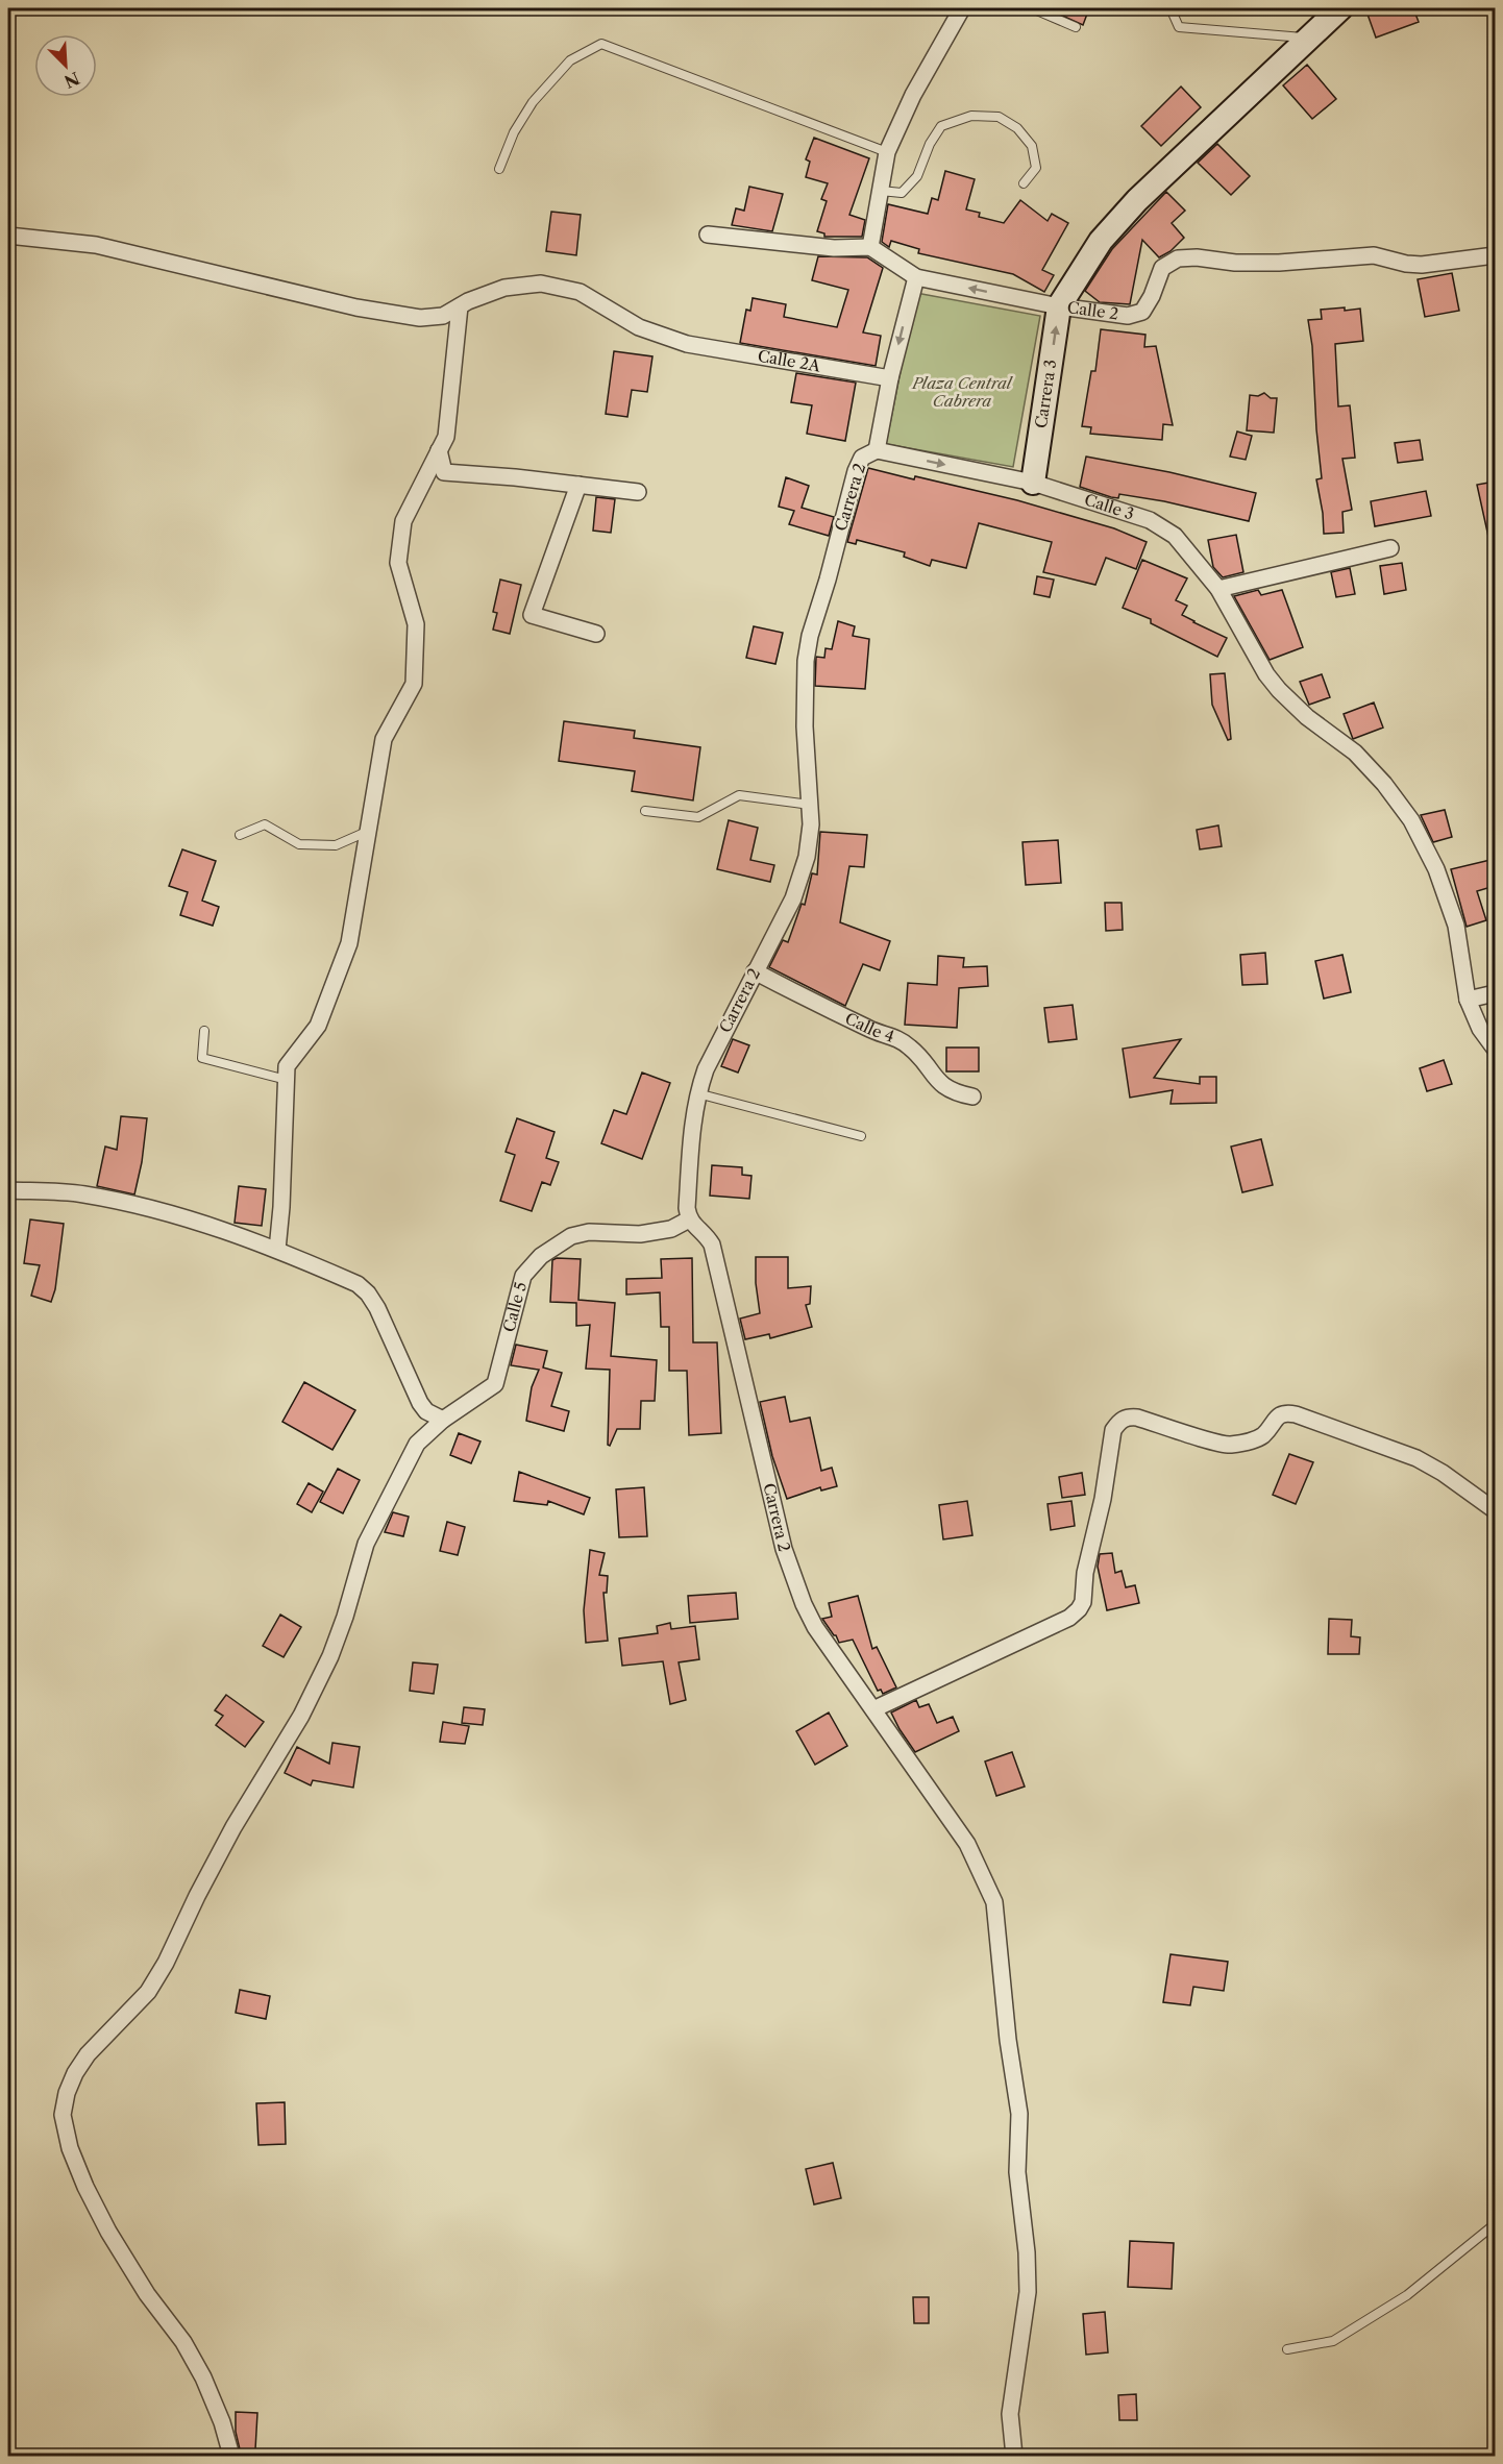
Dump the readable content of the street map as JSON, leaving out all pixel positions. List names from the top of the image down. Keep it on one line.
{"streets":{"street":["Calle 2","Calle 2A","Carrera 3","Carrera 2","Calle 3","Calle 4","Calle 5"]},"crossings":[["Calle 2","Carrera 3"],["Calle 2","Carrera 2"],["Calle 2A","Carrera 2"],["Carrera 3","Calle 3"],["Carrera 2","Calle 3"],["Carrera 2","Calle 4"],["Carrera 2","Calle 5"]],"one_way":["Carrera 3"],"parks":["Plaza Central Cabrera"],"north":"bottom right"}
